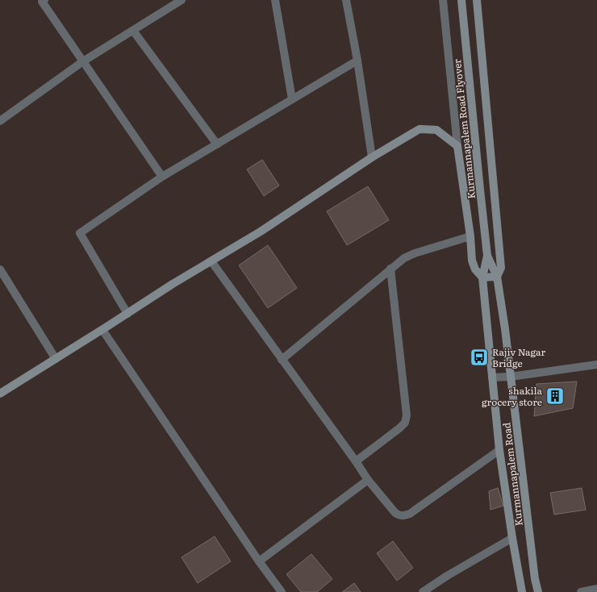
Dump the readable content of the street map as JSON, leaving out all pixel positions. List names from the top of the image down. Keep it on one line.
{"streets":{"street":["Kurmannapalem Road Flyover","Kurmannapalem Road"]},"crossings":[["Kurmannapalem Road Flyover","Kurmannapalem Road"]],"places":{"bus stop":["Rajiv Nagar Bridge"],"building":["shakila grocery store"]}}
